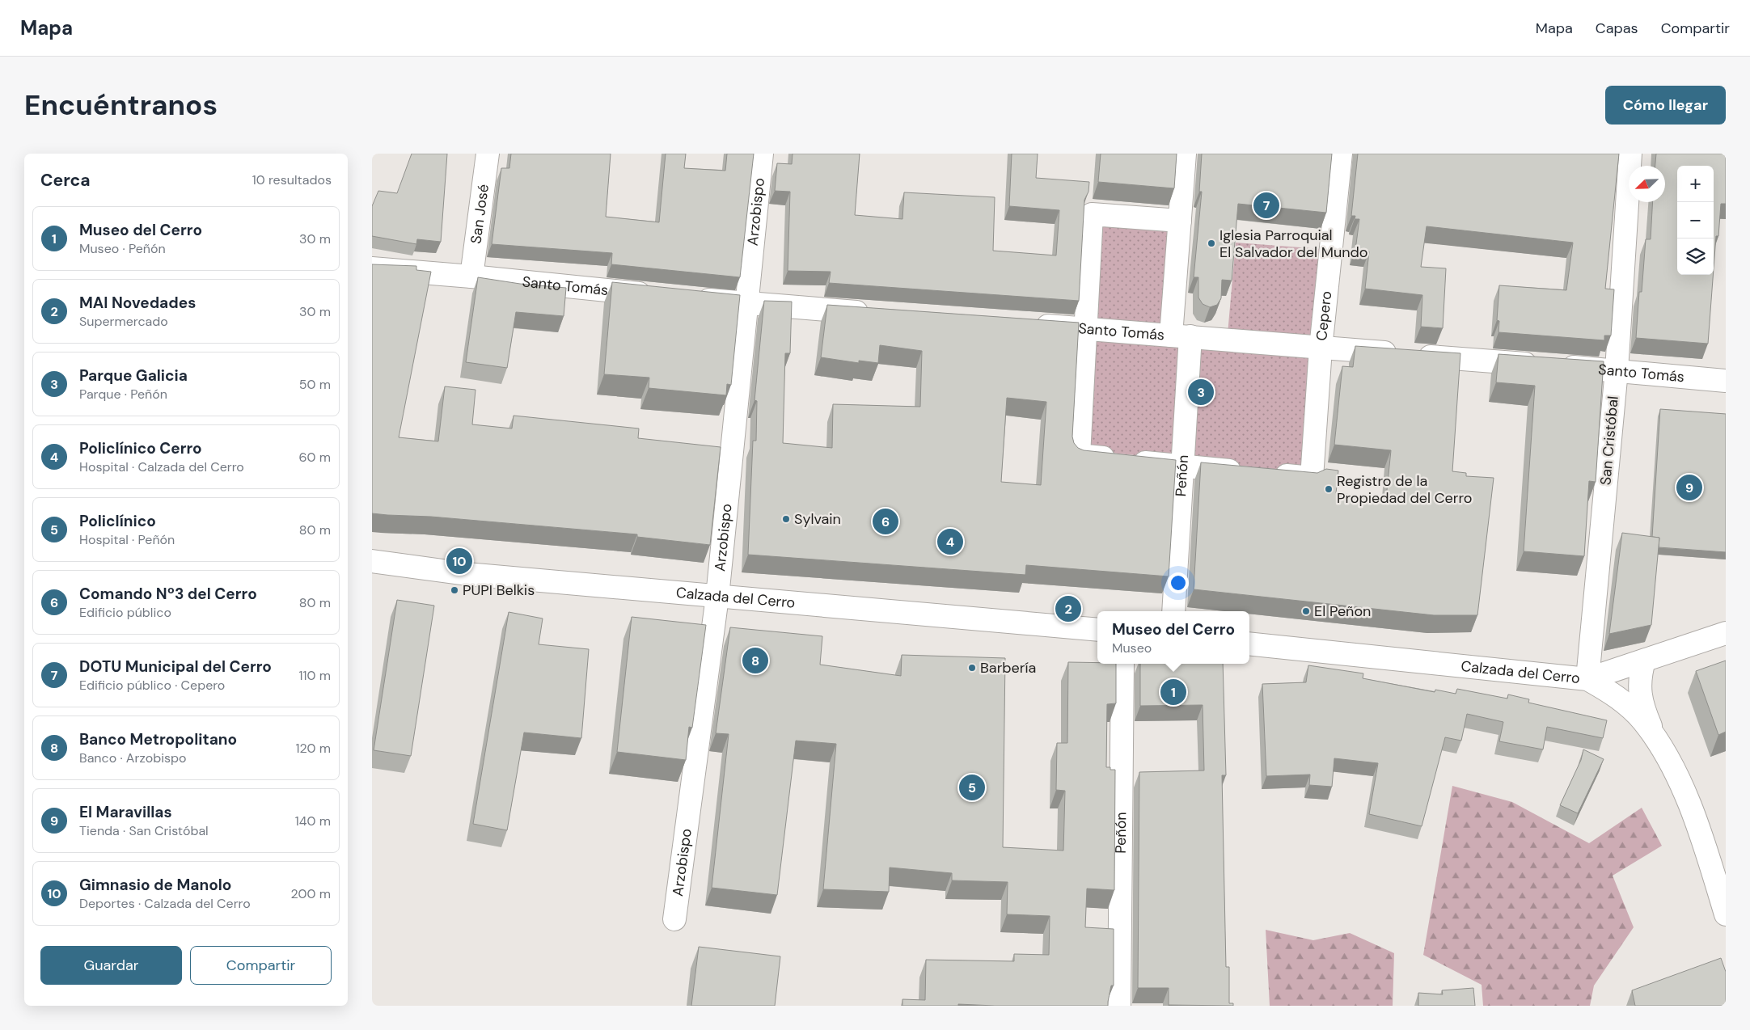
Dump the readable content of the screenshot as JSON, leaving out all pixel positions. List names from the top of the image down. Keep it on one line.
{"streets":{"street":["Arzobispo","San José","Santo Tomás","Cepero","San Cristóbal","Peñón","Calzada del Cerro"]},"crossings":[["Arzobispo","Calzada del Cerro"],["San José","Santo Tomás"],["Santo Tomás","Cepero"],["Santo Tomás","San Cristóbal"],["Santo Tomás","Peñón"],["Cepero","Peñón"],["San Cristóbal","Calzada del Cerro"]],"places":["Iglesia Parroquial El Salvador del Mundo","Registro de la Propiedad del Cerro","Sylvain","PUPI Belkis","El Peñon","Barbería"],"north":"bottom left","page":{"header":"Mapa","nav":["Mapa","Capas","Compartir"],"buttons":["Cómo llegar",["Guardar","Compartir"]],"title":"Encuéntranos","heading":["Cerca","10 resultados"],"map_buttons":["+","−"],"pins":["7","3","9","6","4","10","2","8","1","5"],"list":[{"mark":"1","name":"Museo del Cerro","note":"Museo · Peñón","value":"30 m"},{"mark":"2","name":"MAI Novedades","note":"Supermercado","value":"30 m"},{"mark":"3","name":"Parque Galicia","note":"Parque · Peñón","value":"50 m"},{"mark":"4","name":"Policlínico Cerro","note":"Hospital · Calzada del Cerro","value":"60 m"},{"mark":"5","name":"Policlínico","note":"Hospital · Peñón","value":"80 m"},{"mark":"6","name":"Comando Nº3 del Cerro","note":"Edificio público","value":"80 m"},{"mark":"7","name":"DOTU Municipal del Cerro","note":"Edificio público · Cepero","value":"110 m"},{"mark":"8","name":"Banco Metropolitano","note":"Banco · Arzobispo","value":"120 m"},{"mark":"9","name":"El Maravillas","note":"Tienda · San Cristóbal","value":"140 m"},{"mark":"10","name":"Gimnasio de Manolo","note":"Deportes · Calzada del Cerro","value":"200 m"}],"popup":["Museo del Cerro","Museo"]}}
